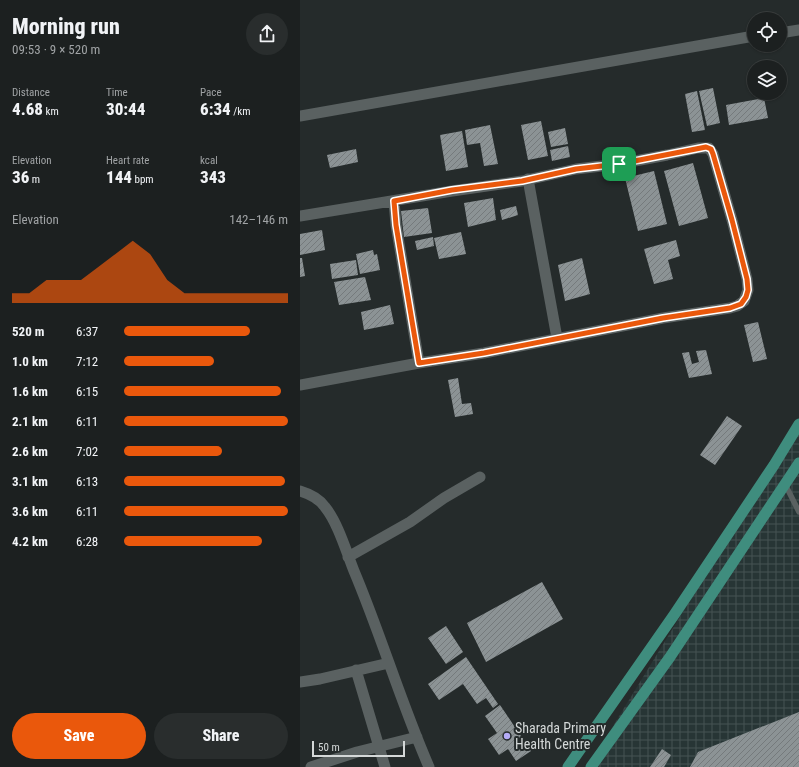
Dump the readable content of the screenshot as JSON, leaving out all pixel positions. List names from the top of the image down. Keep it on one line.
{"places":["Sharada Primary Health Centre"],"scale_bar":"50 m","page":{"heading":["Morning run","09:53 · 9 × 520 m"],"stats":[["Distance","4.68 km"],["Time","30:44"],["Pace","6:34 /km"],["Elevation","36 m"],["Heart rate","144 bpm"],["kcal","343"]],"chart":["Elevation","142–146 m"],"list":[{"name":"520 m","note":"6:37"},{"name":"1.0 km","note":"7:12"},{"name":"1.6 km","note":"6:15"},{"name":"2.1 km","note":"6:11"},{"name":"2.6 km","note":"7:02"},{"name":"3.1 km","note":"6:13"},{"name":"3.6 km","note":"6:11"},{"name":"4.2 km","note":"6:28"}],"buttons":["Save","Share"],"scale":"50 m"}}
